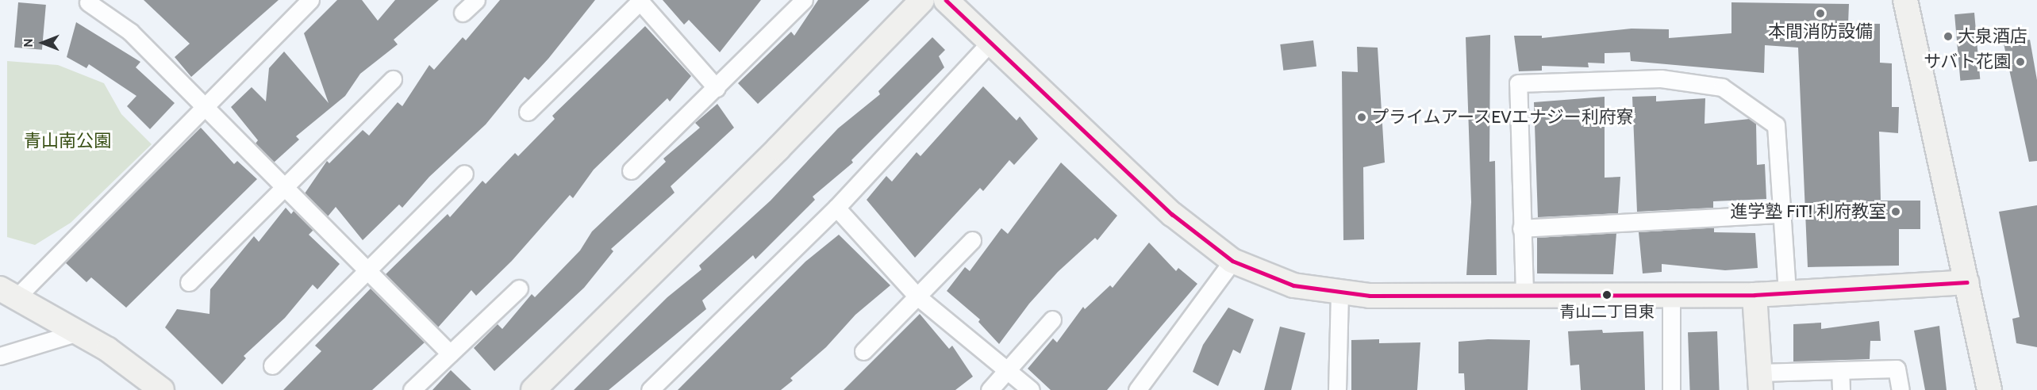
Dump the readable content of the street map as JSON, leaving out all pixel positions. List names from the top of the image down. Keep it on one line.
{"parks":["青山南公園"],"places":["本間消防設備","大泉酒店","サバト花園","プライムアースEVエナジー利府寮","進学塾 FiT! 利府教室","青山二丁目東"],"north":"left"}
